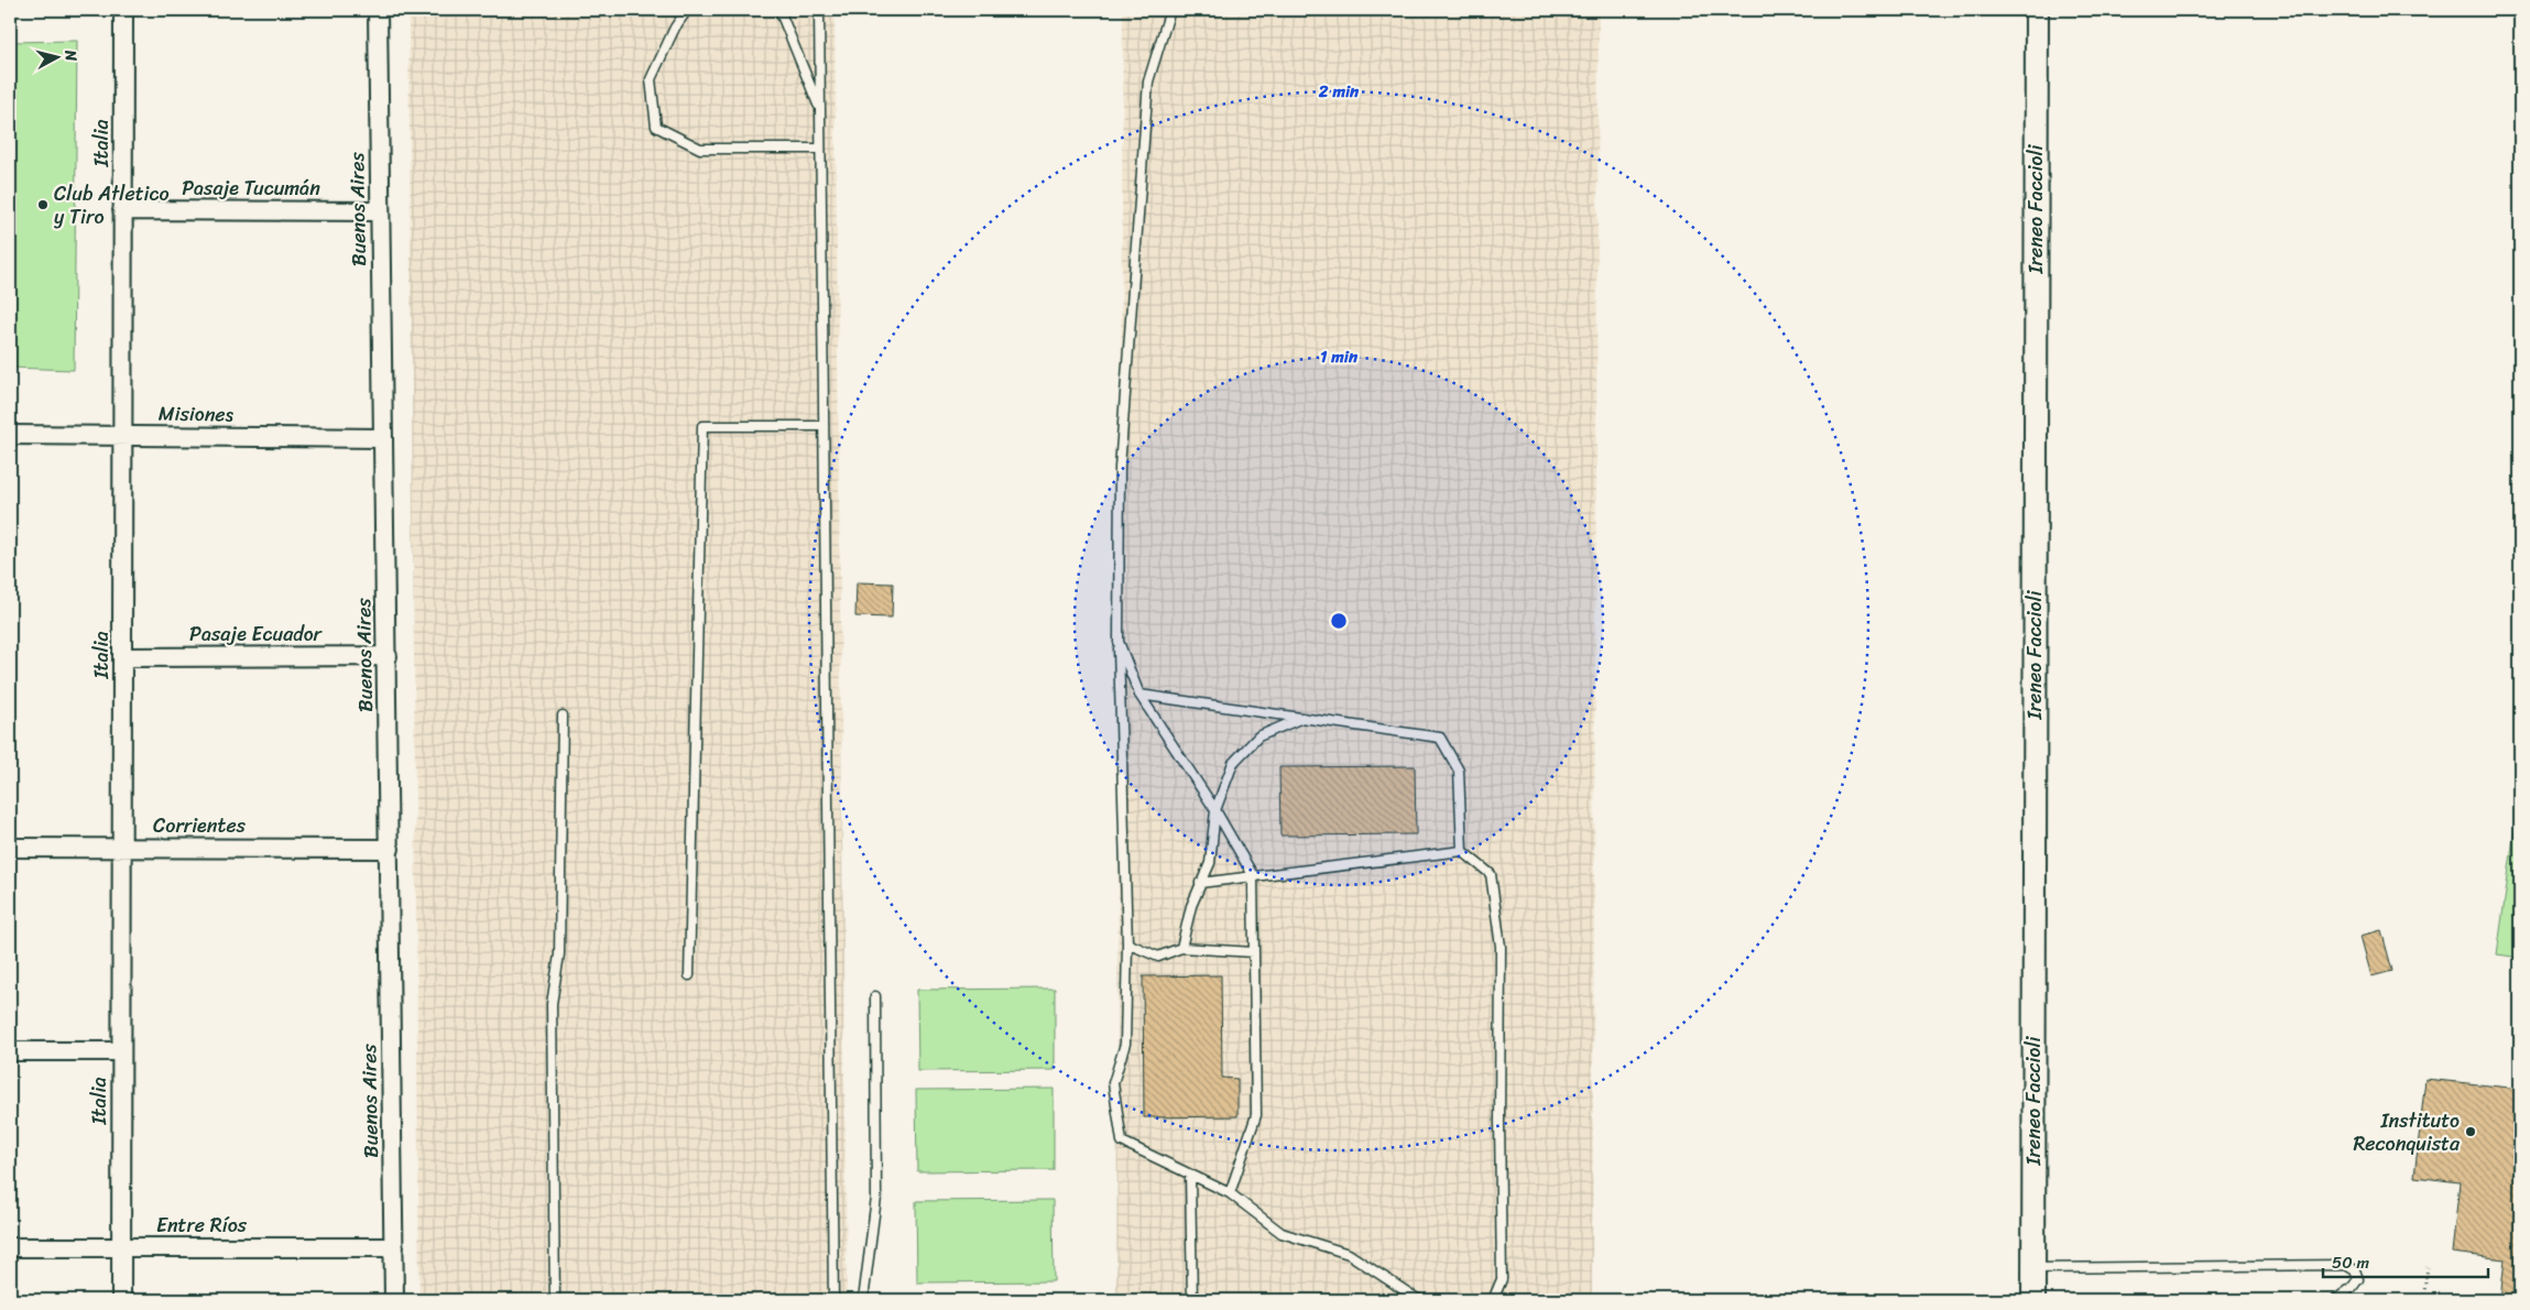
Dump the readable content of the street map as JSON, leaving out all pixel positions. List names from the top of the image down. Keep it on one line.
{"streets":{"street":["Italia","Pasaje Tucumán","Buenos Aires","Ireneo Faccioli","Misiones","Pasaje Ecuador","Corrientes","Entre Ríos"]},"crossings":[["Italia","Pasaje Tucumán"],["Italia","Misiones"],["Italia","Pasaje Ecuador"],["Italia","Corrientes"],["Italia","Entre Ríos"],["Pasaje Tucumán","Buenos Aires"],["Buenos Aires","Misiones"],["Buenos Aires","Pasaje Ecuador"],["Buenos Aires","Corrientes"],["Buenos Aires","Entre Ríos"]],"places":["Club Atletico y Tiro","Instituto Reconquista"],"scale_bar":"50 m","north":"right","rings":["2 min","1 min"]}
